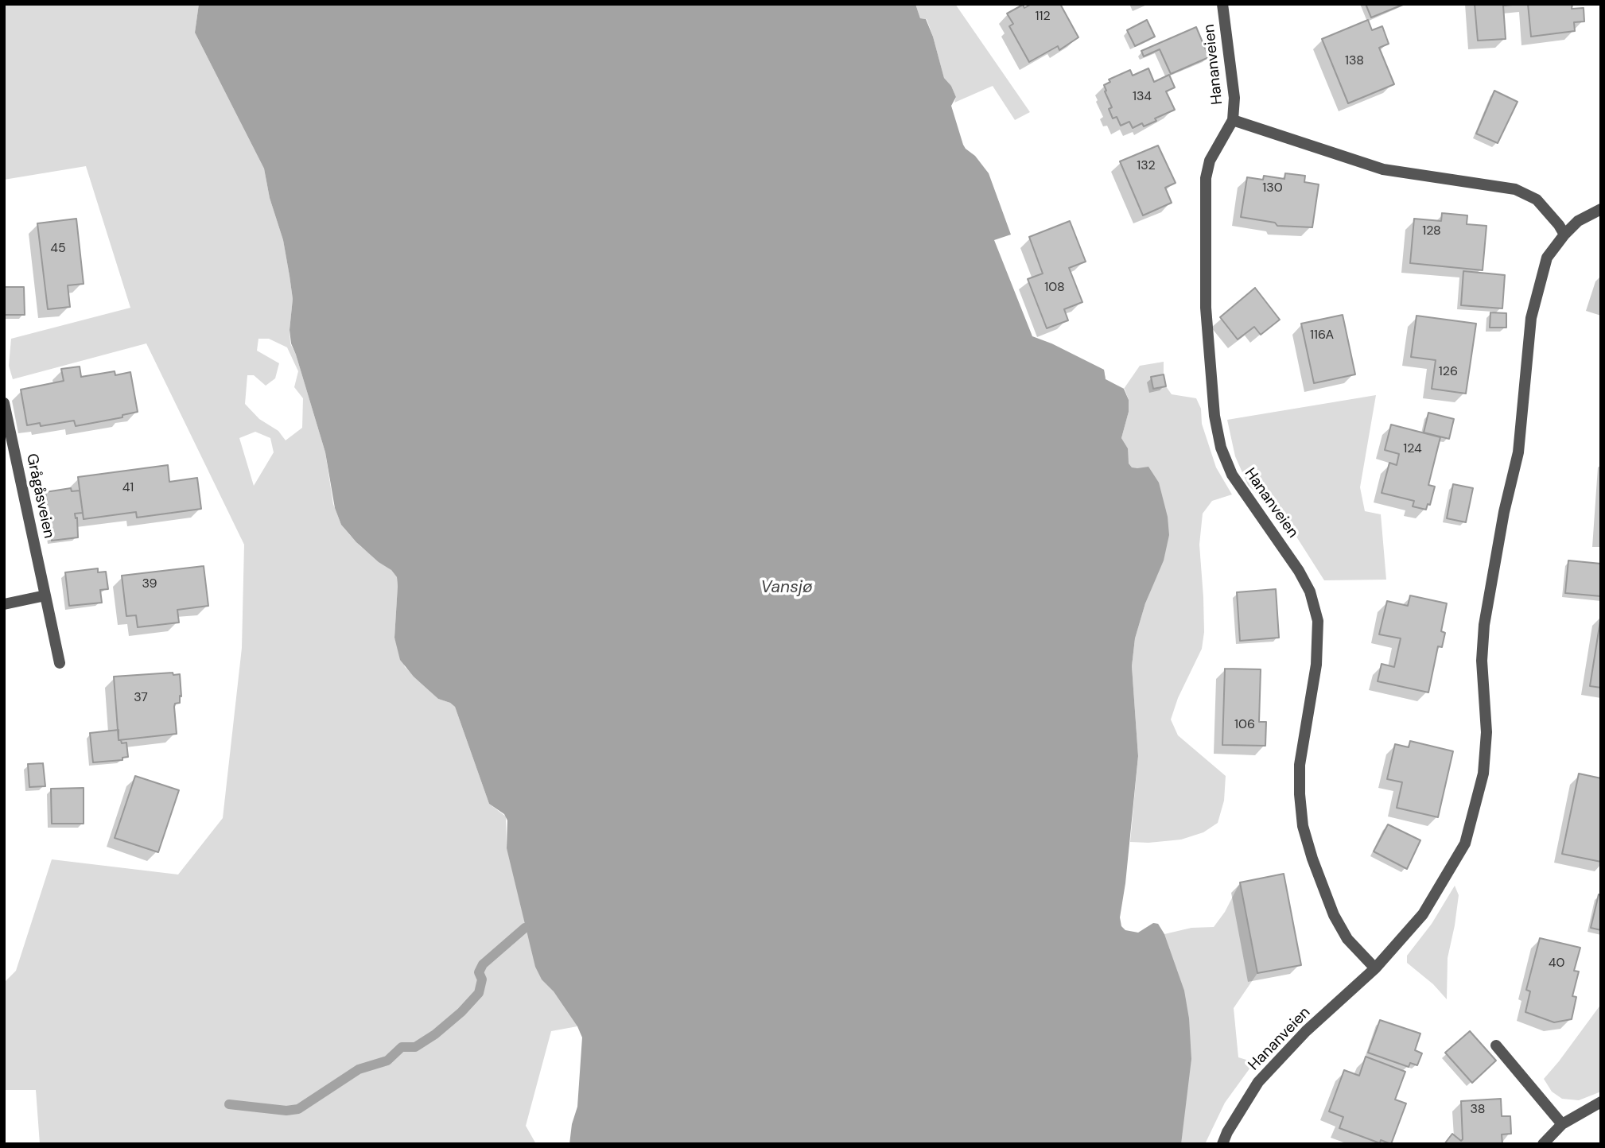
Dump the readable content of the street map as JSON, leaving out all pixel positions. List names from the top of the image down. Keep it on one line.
{"streets":{"street":["Hananveien","Grågåsveien"]},"water":["Vansjø"],"house_numbers":["112","138","134","132","130","128","45","108","116A","126","124","41","39","37","106","40","38"]}
